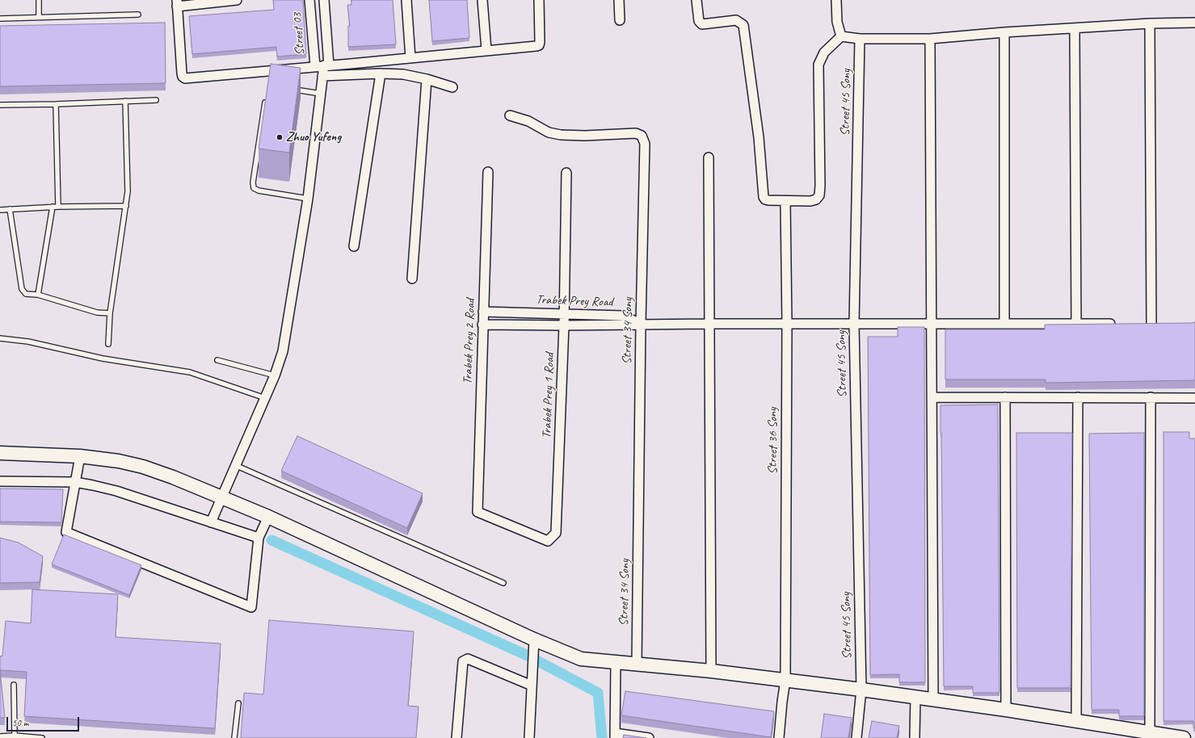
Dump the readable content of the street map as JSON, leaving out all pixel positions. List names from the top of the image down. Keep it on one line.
{"streets":{"street":["Street 03","Street 45 Sony","Trabek Prey Road","Street 34 Sony","Trabek Prey 2 Road","Trabek Prey 1 Road","Street 36 Sony"]},"crossings":[["Trabek Prey Road","Street 34 Sony"],["Trabek Prey Road","Trabek Prey 2 Road"],["Trabek Prey Road","Trabek Prey 1 Road"],["Trabek Prey 2 Road","Trabek Prey 1 Road"]],"places":["Zhuo Yufeng"],"scale_bar":"50 m"}
